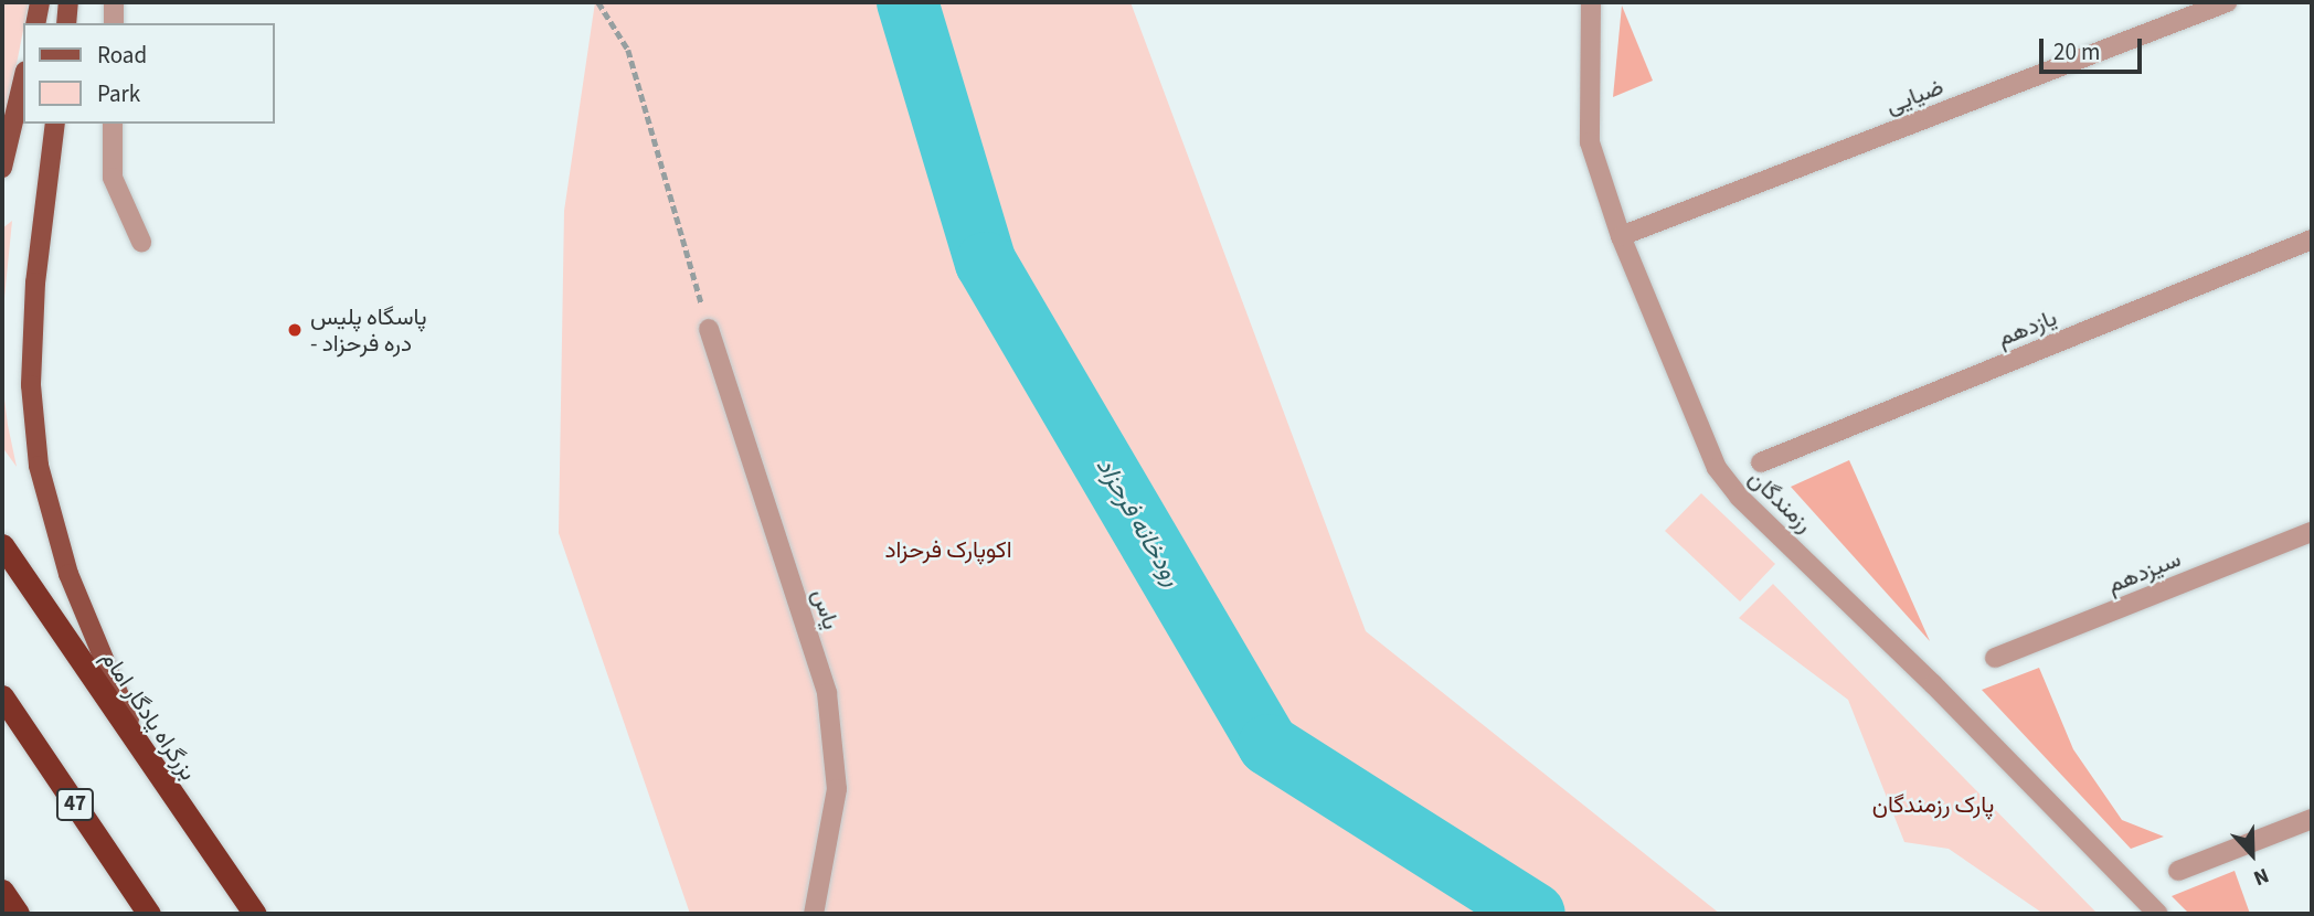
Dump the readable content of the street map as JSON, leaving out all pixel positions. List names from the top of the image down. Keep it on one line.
{"streets":{"highway":["بزرگراه یادگار امام","47"],"street":["ضیایی","یازدهم","رزمندگان","سیزدهم","یاس"]},"crossings":[["ضیایی","رزمندگان"]],"water":["رودخانه فرحزاد"],"parks":["اکوپارک فرحزاد","پارک رزمندگان"],"places":["پاسگاه پلیس - دره فرحزاد"],"legend":["Road","Park"],"scale_bar":"20 m","north":"bottom"}
